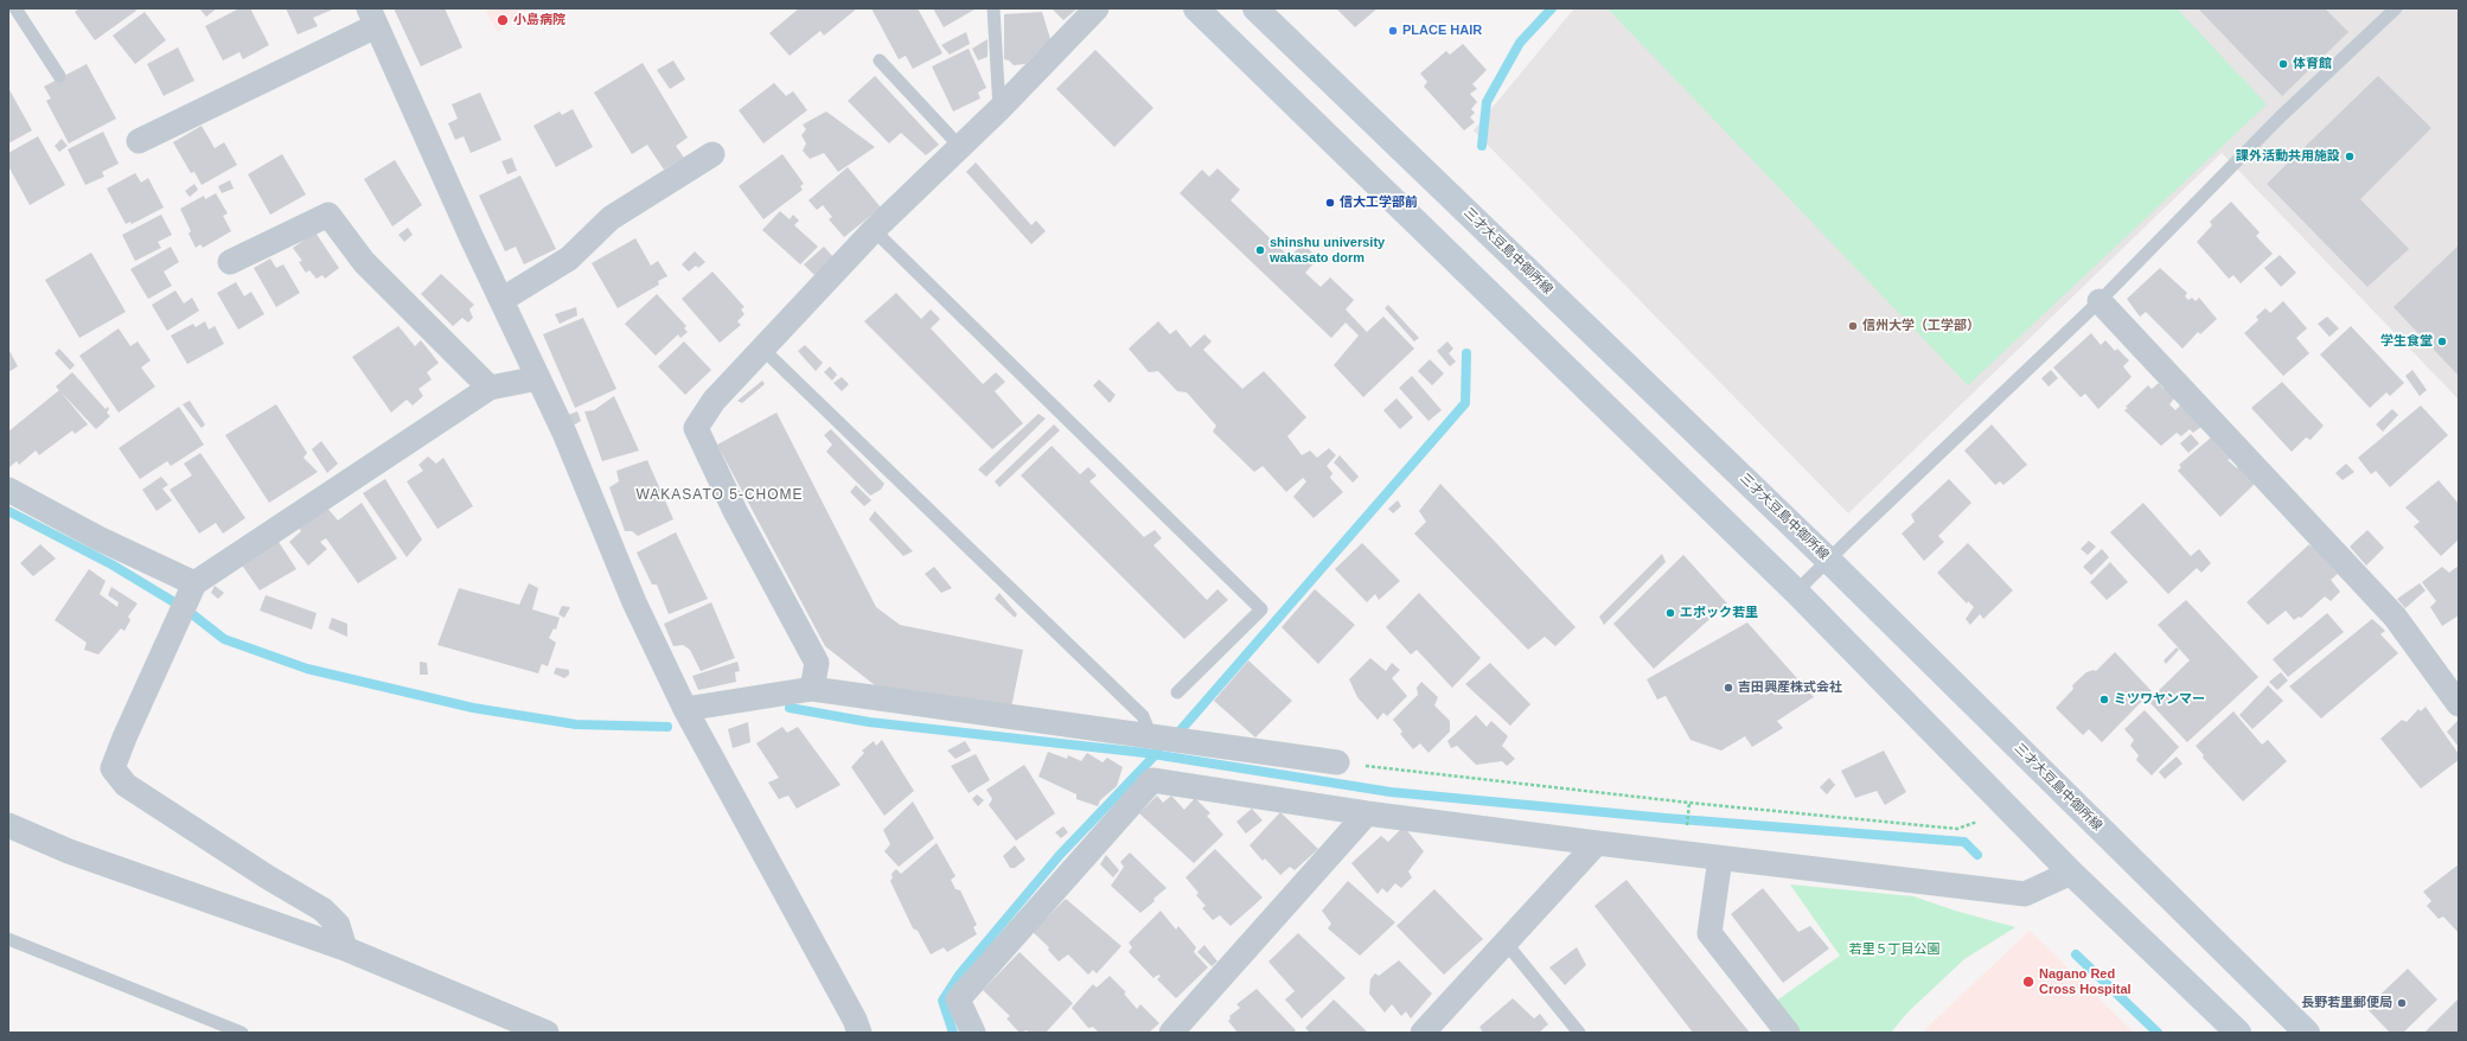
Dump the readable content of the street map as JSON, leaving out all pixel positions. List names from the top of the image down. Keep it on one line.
{"streets":{"main road":["三才大豆島中御所線"]},"districts":["WAKASATO 5-CHOME"],"parks":["若里５丁目公園"],"places":["小島病院","PLACE HAIR","体育館","課外活動共用施設","信大工学部前","shinshu university wakasato dorm","信州大学（工学部）","学生食堂","エポック若里","吉田興産株式会社","ミツワヤンマー","Nagano Red Cross Hospital","長野若里郵便局"]}
